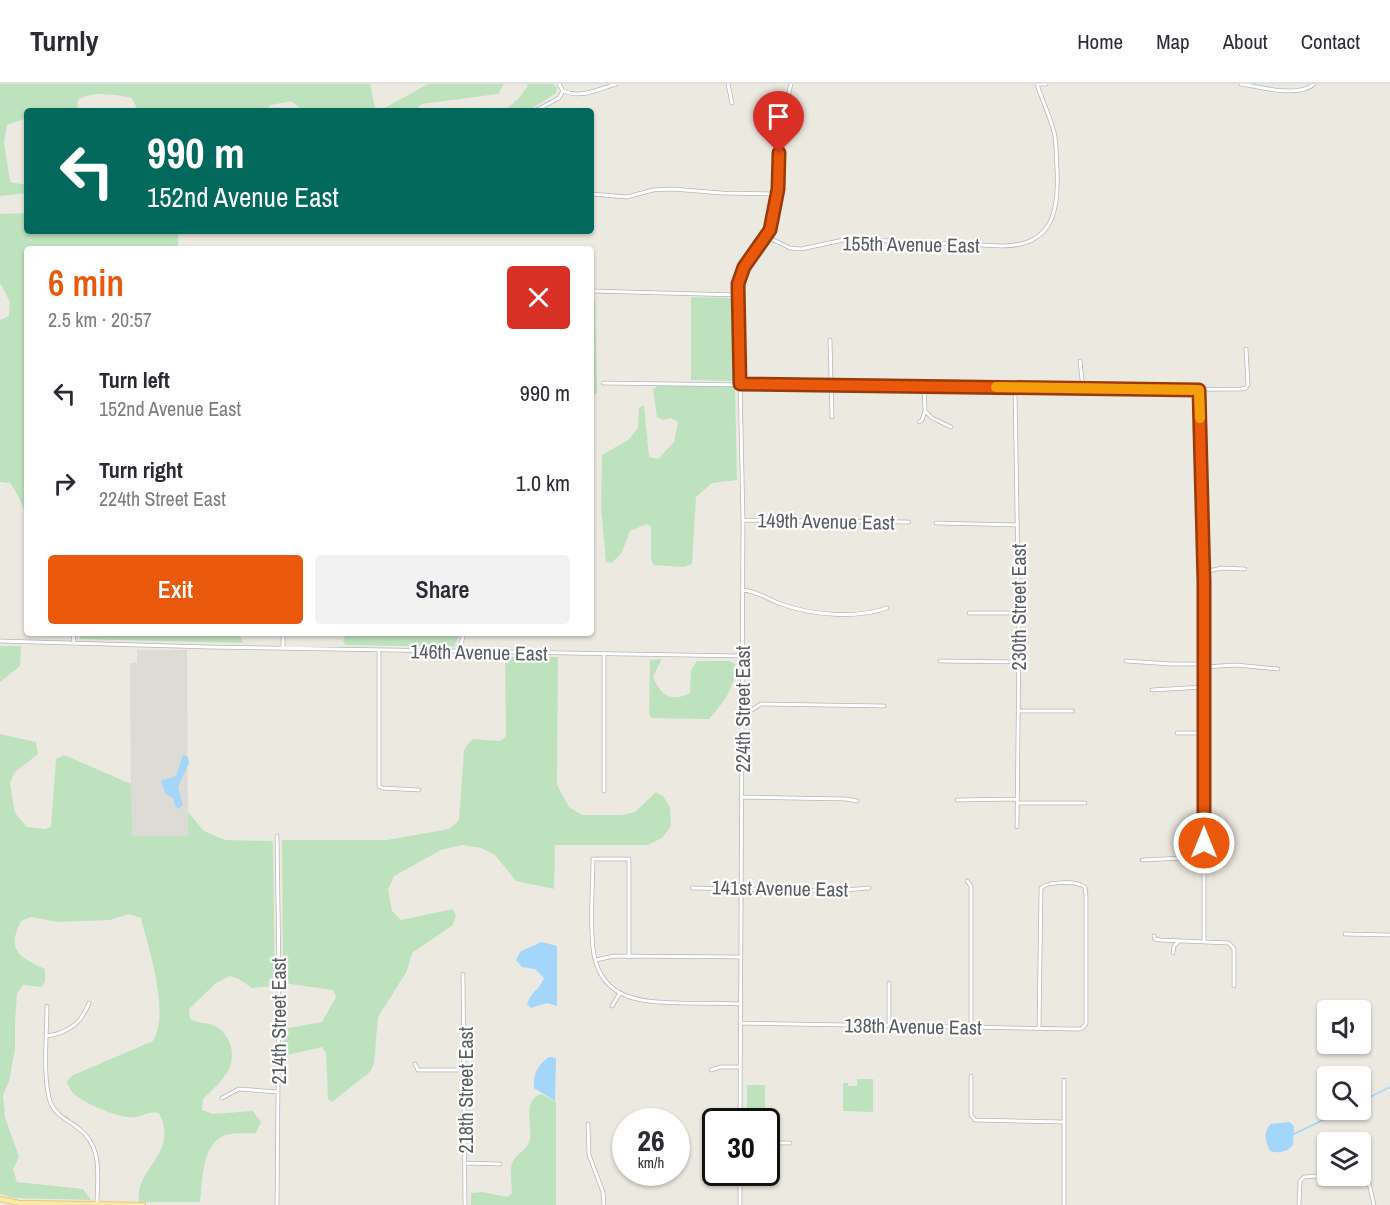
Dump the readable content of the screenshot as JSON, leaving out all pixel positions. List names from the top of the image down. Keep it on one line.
{"streets":{"street":["155th Avenue East","149th Avenue East","230th Street East","146th Avenue East","224th Street East","141st Avenue East","214th Street East","138th Avenue East","218th Street East"]},"crossings":[["155th Avenue East","224th Street East"],["149th Avenue East","224th Street East"],["146th Avenue East","224th Street East"],["224th Street East","141st Avenue East"],["224th Street East","138th Avenue East"]],"page":{"header":"Turnly","nav":["Home","Map","About","Contact"],"turn":["990 m","152nd Avenue East"],"heading":["6 min","2.5 km · 20:57"],"list":[{"name":"Turn left","note":"152nd Avenue East","value":"990 m"},{"name":"Turn right","note":"224th Street East","value":"1.0 km"}],"buttons":["Exit","Share"],"speed":"26 km/h","limit":"30"}}
